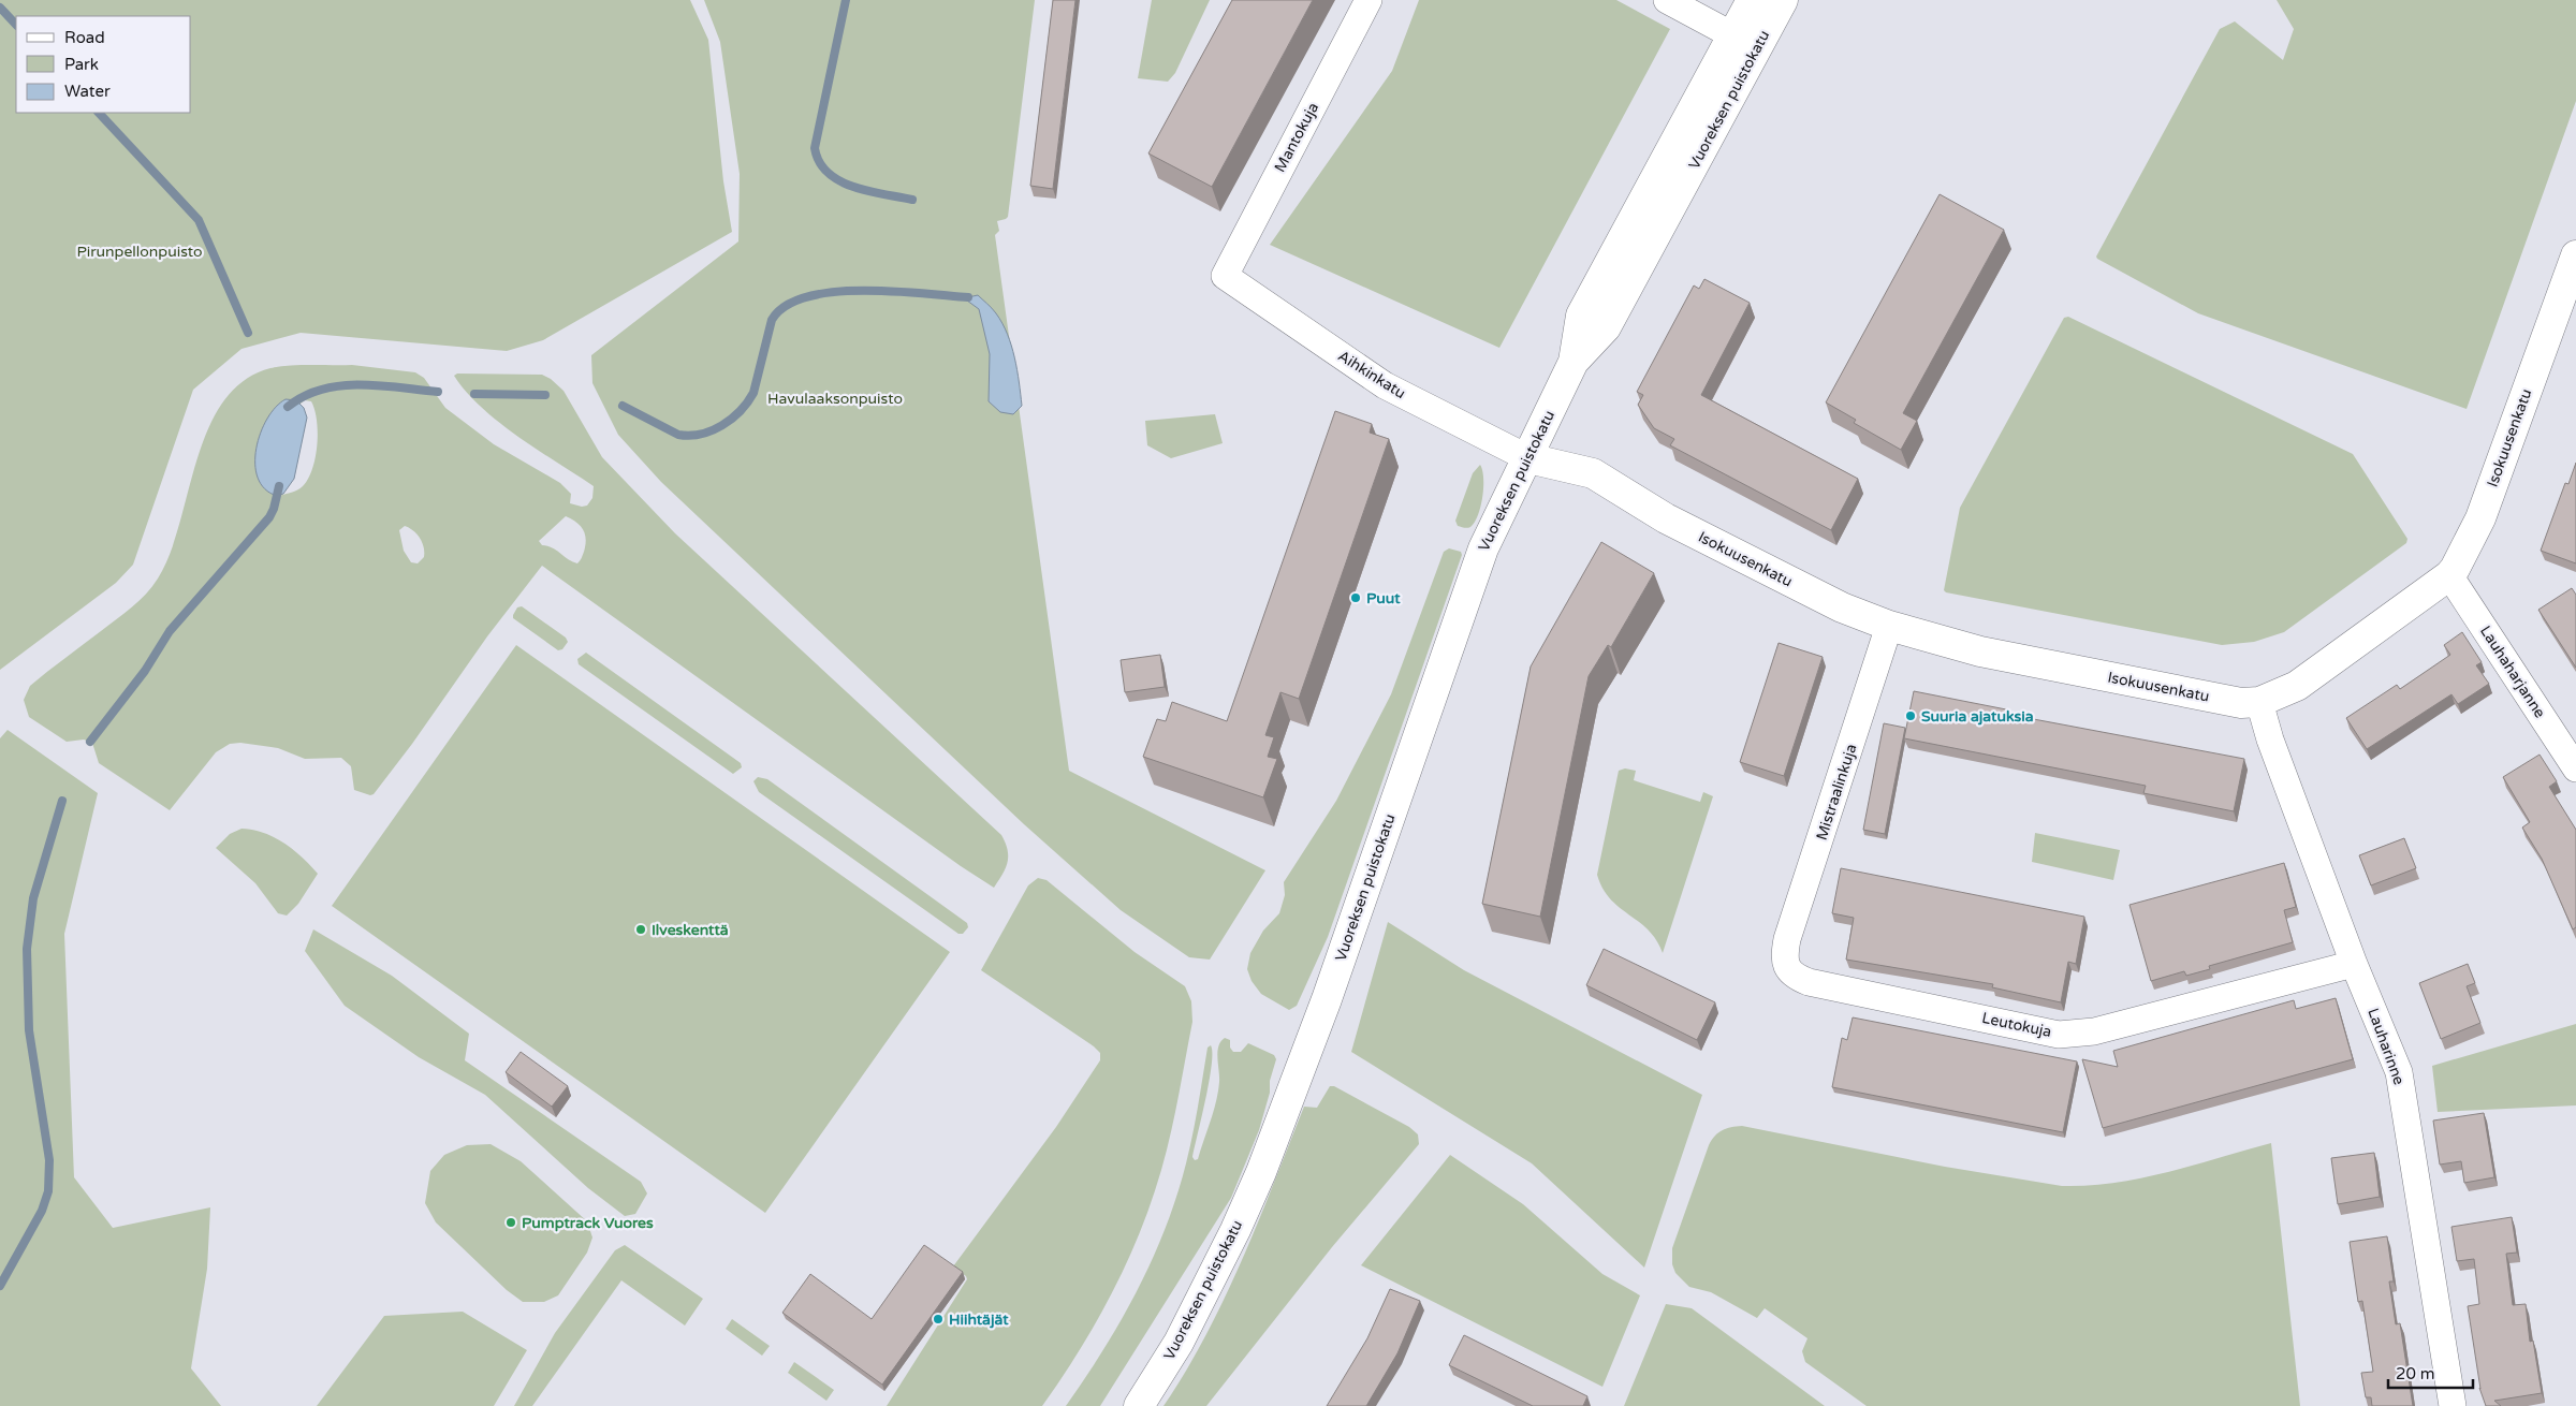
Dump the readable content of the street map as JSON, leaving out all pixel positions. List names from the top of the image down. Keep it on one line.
{"streets":{"main road":["Vuoreksen puistokatu","Isokuusenkatu"],"street":["Mantokuja","Aihkinkatu","Lauhaharjanne","Mistraalinkuja","Leutokuja","Lauharinne"]},"crossings":[["Vuoreksen puistokatu","Aihkinkatu"],["Vuoreksen puistokatu","Isokuusenkatu"],["Mantokuja","Aihkinkatu"],["Aihkinkatu","Isokuusenkatu"],["Isokuusenkatu","Lauhaharjanne"],["Isokuusenkatu","Mistraalinkuja"],["Isokuusenkatu","Lauharinne"],["Mistraalinkuja","Leutokuja"],["Leutokuja","Lauharinne"]],"parks":["Pirunpellonpuisto","Havulaaksonpuisto"],"places":["Puut","Suuria ajatuksia","Ilveskenttä","Pumptrack Vuores","Hiihtäjät"],"legend":["Road","Park","Water"],"scale_bar":"20 m"}
